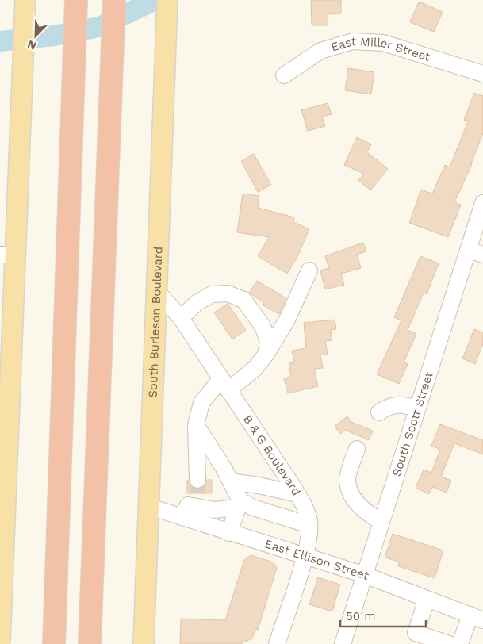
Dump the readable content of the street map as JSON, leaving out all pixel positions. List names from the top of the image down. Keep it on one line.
{"streets":{"main road":["South Burleson Boulevard"],"street":["East Miller Street","South Scott Street","B & G Boulevard","East Ellison Street"]},"crossings":[["South Burleson Boulevard","B & G Boulevard"],["South Burleson Boulevard","East Ellison Street"],["South Scott Street","East Ellison Street"],["B & G Boulevard","East Ellison Street"]],"scale_bar":"50 m","north":"bottom left"}
